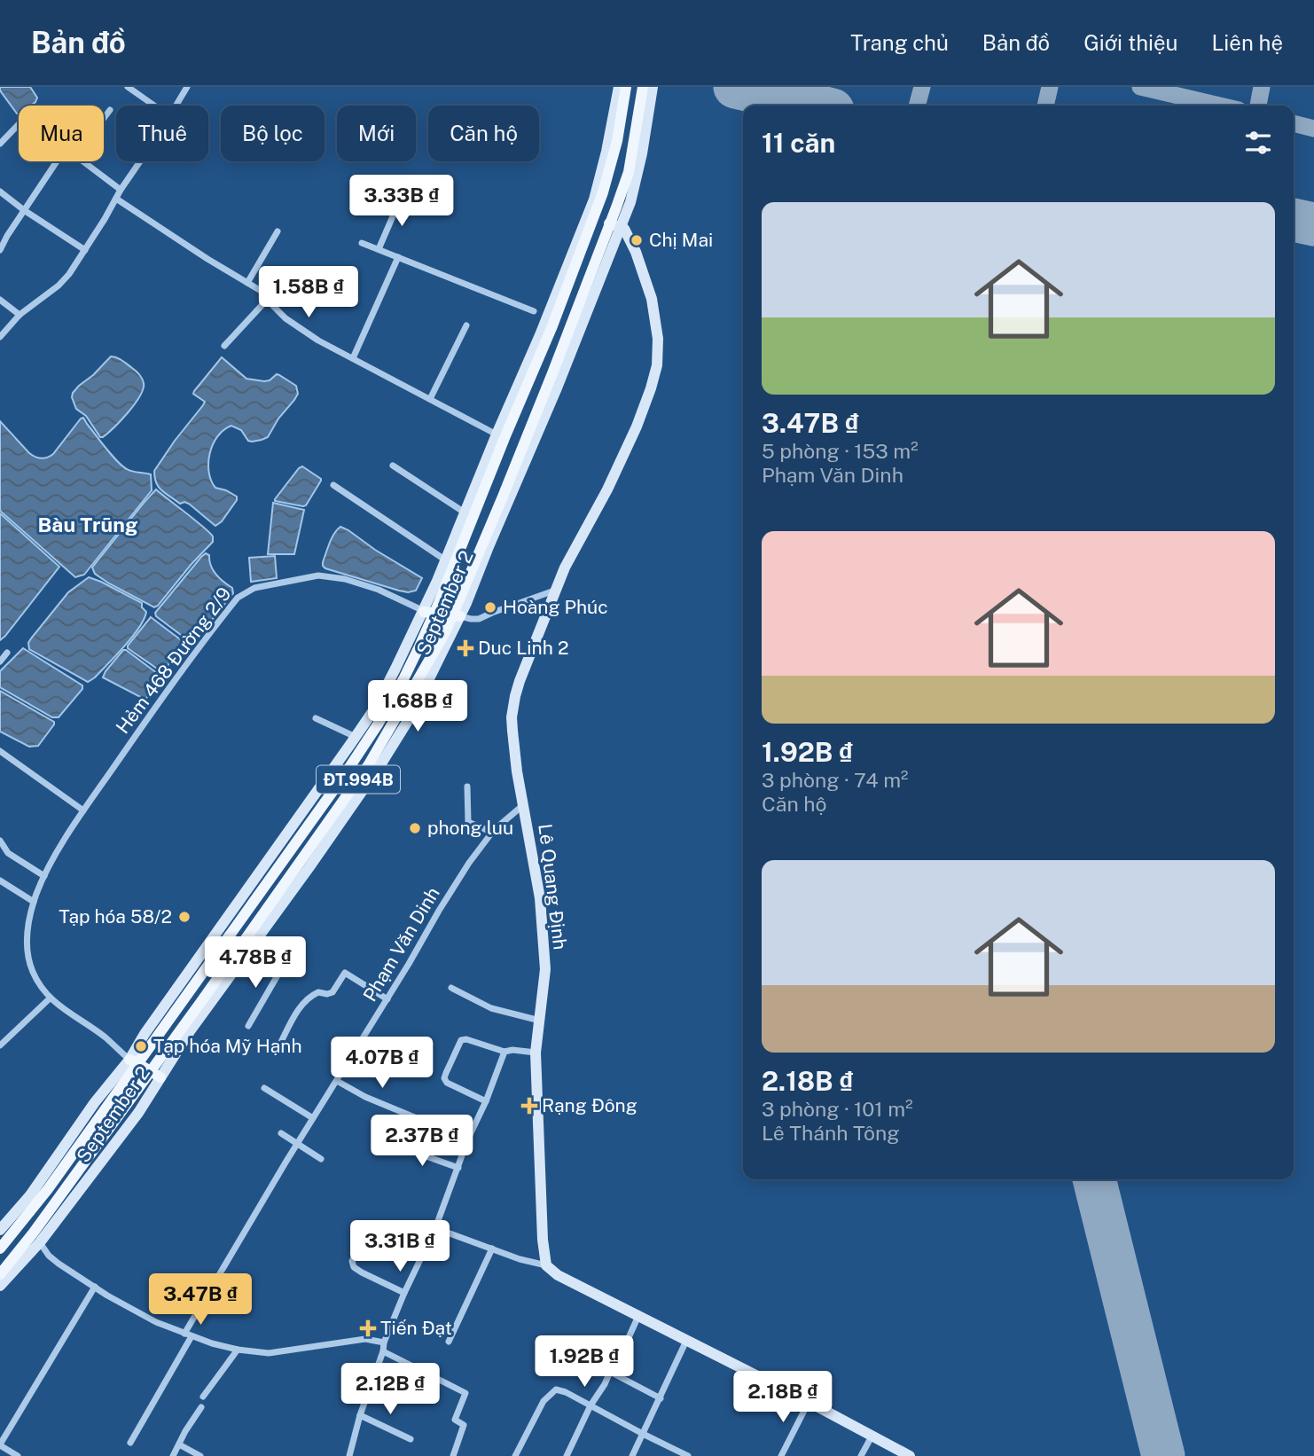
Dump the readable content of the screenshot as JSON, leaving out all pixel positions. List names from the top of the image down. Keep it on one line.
{"streets":{"main road":["September 2","ĐT.994B","Lê Quang Định"],"street":["Hẻm 468 Đường 2/9","Phạm Văn Dinh"]},"crossings":[["September 2","Hẻm 468 Đường 2/9"],["September 2","Lê Quang Định"],["Lê Quang Định","Phạm Văn Dinh"]],"districts":["Bàu Trũng"],"places":{"other":["Chị Mai","Hoàng Phúc","phong luu","Tạp hóa 58/2","Tạp hóa Mỹ Hạnh"],"health":["Duc Linh 2","Rạng Đông","Tiến Đạt"]},"page":{"header":"Bản đồ","nav":["Trang chủ","Bản đồ","Giới thiệu","Liên hệ"],"chip":["Mua","Thuê","Bộ lọc","Mới","Căn hộ"],"heading":"11 căn","price":["3.33B ₫","1.58B ₫","1.68B ₫","4.78B ₫","4.07B ₫","2.37B ₫","3.31B ₫","3.47B ₫","1.92B ₫","2.12B ₫","2.18B ₫"],"list":[{"name":"3.47B ₫","note":"5 phòng · 153 m² · Phạm Văn Dinh"},{"name":"1.92B ₫","note":"3 phòng · 74 m² · Căn hộ"},{"name":"2.18B ₫","note":"3 phòng · 101 m² · Lê Thánh Tông"}]}}
